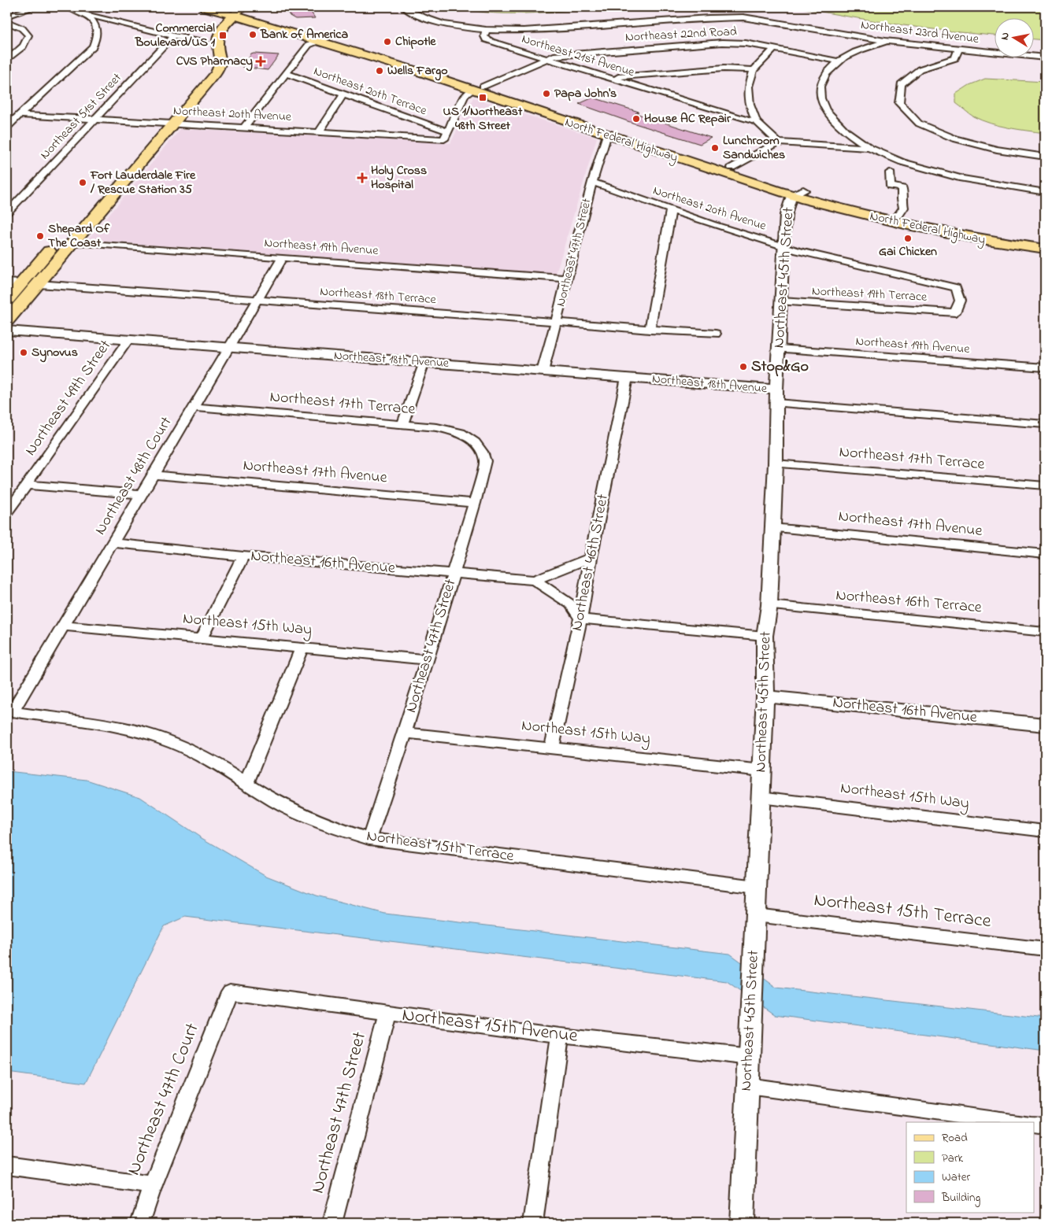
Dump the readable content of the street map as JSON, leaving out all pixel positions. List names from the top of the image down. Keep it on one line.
{"streets":{"main road":["North Federal Highway"],"street":["Northeast 23rd Avenue","Northeast 22nd Road","Northeast 21st Avenue","Northeast 20th Terrace","Northeast 20th Avenue","Northeast 51st Street","Northeast 19th Avenue","Northeast 47th Street","Northeast 45th Street","Northeast 19th Terrace","Northeast 18th Terrace","Northeast 18th Avenue","Northeast 49th Street","Northeast 17th Terrace","Northeast 17th Avenue","Northeast 48th Court","Northeast 16th Avenue","Northeast 46th Street","Northeast 16th Terrace","Northeast 15th Way","Northeast 15th Terrace","Northeast 15th Avenue","Northeast 47th Court"]},"crossings":[["Northeast 23rd Avenue","Northeast 21st Avenue"],["Northeast 22nd Road","Northeast 21st Avenue"],["Northeast 22nd Road","North Federal Highway"],["Northeast 20th Terrace","Northeast 20th Avenue"],["Northeast 20th Avenue","Northeast 51st Street"],["Northeast 20th Avenue","Northeast 47th Street"],["Northeast 20th Avenue","Northeast 45th Street"],["Northeast 20th Avenue","Northeast 19th Terrace"],["North Federal Highway","Northeast 47th Street"],["North Federal Highway","Northeast 45th Street"],["Northeast 19th Avenue","Northeast 47th Street"],["Northeast 19th Avenue","Northeast 45th Street"],["Northeast 19th Avenue","Northeast 48th Court"],["Northeast 47th Street","Northeast 18th Terrace"],["Northeast 47th Street","Northeast 18th Avenue"],["Northeast 47th Street","Northeast 17th Terrace"],["Northeast 47th Street","Northeast 17th Avenue"],["Northeast 47th Street","Northeast 16th Avenue"],["Northeast 47th Street","Northeast 15th Way"],["Northeast 47th Street","Northeast 15th Terrace"],["Northeast 47th Street","Northeast 15th Avenue"],["Northeast 45th Street","Northeast 19th Terrace"],["Northeast 45th Street","Northeast 18th Avenue"],["Northeast 45th Street","Northeast 17th Terrace"],["Northeast 45th Street","Northeast 17th Avenue"],["Northeast 45th Street","Northeast 16th Avenue"],["Northeast 45th Street","Northeast 16th Terrace"],["Northeast 45th Street","Northeast 15th Way"],["Northeast 45th Street","Northeast 15th Terrace"],["Northeast 45th Street","Northeast 15th Avenue"],["Northeast 18th Terrace","Northeast 48th Court"],["Northeast 18th Avenue","Northeast 49th Street"],["Northeast 18th Avenue","Northeast 48th Court"],["Northeast 18th Avenue","Northeast 46th Street"],["Northeast 17th Terrace","Northeast 48th Court"],["Northeast 17th Avenue","Northeast 48th Court"],["Northeast 48th Court","Northeast 16th Avenue"],["Northeast 48th Court","Northeast 15th Way"],["Northeast 48th Court","Northeast 15th Terrace"],["Northeast 16th Avenue","Northeast 46th Street"],["Northeast 46th Street","Northeast 15th Way"],["Northeast 15th Avenue","Northeast 47th Court"]],"places":{"other":["Bank of America","Chipotle","Wells Fargo","Papa John's","House AC Repair","Lunchroom Sandwiches","Fort Lauderdale Fire / Rescue Station 35","Shepard Of The Coast","Gai Chicken","Synovus","Stop&Go"],"transit":["Commercial Boulevard/US 1","US 1/Northeast 48th Street"],"health":["CVS Pharmacy","Holy Cross Hospital"]},"legend":["Road","Park","Water","Building"],"north":"left"}
